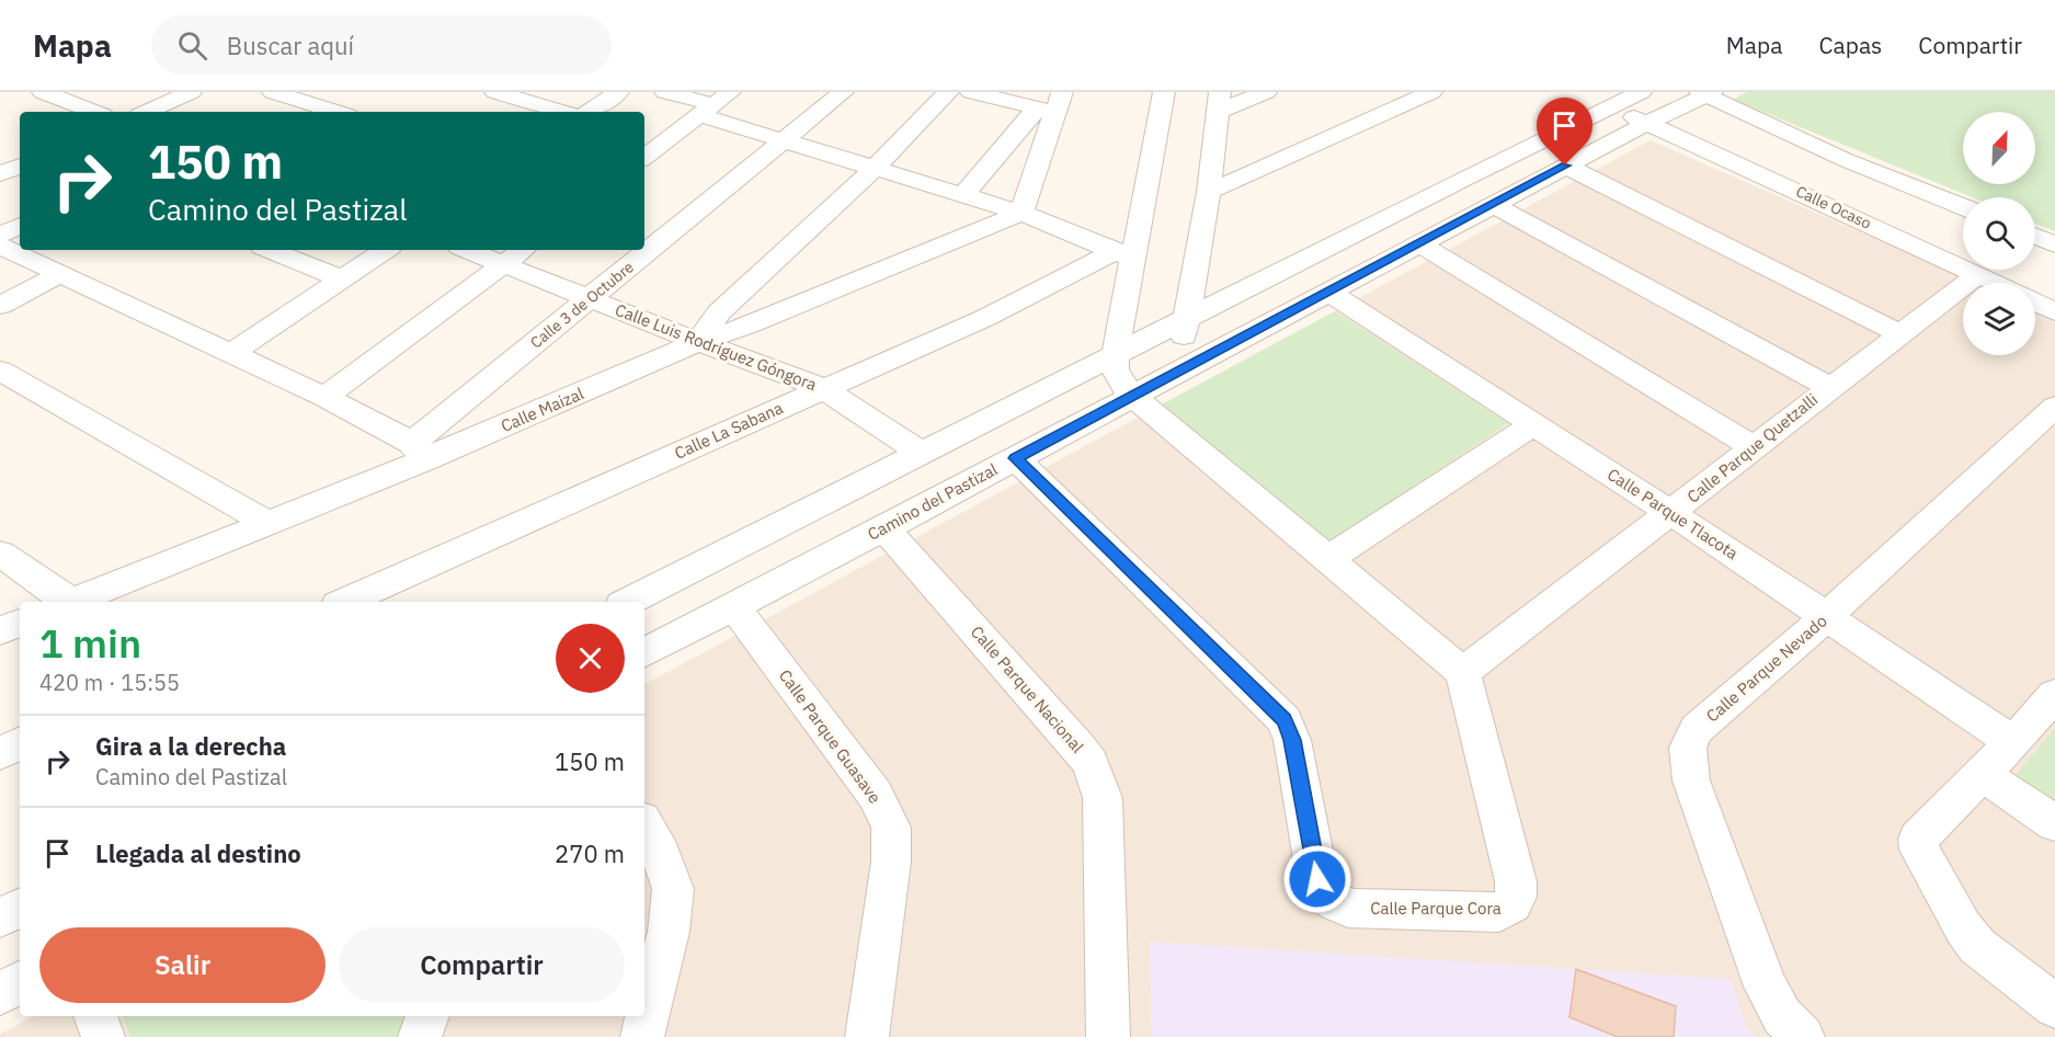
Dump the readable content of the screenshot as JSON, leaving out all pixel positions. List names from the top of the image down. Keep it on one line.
{"streets":{"street":["Calle Ocaso","Calle 3 de Octubre","Calle Luis Rodríguez Góngora","Calle Maizal","Calle La Sabana","Calle Parque Quetzalli","Camino del Pastizal","Calle Parque Tlacota","Calle Parque Nevado","Calle Parque Nacional","Calle Parque Guasave","Calle Parque Cora"]},"crossings":[["Calle Ocaso","Calle Parque Quetzalli"],["Calle Ocaso","Camino del Pastizal"],["Calle 3 de Octubre","Calle Luis Rodríguez Góngora"],["Calle 3 de Octubre","Calle Maizal"],["Calle Luis Rodríguez Góngora","Calle Maizal"],["Calle Luis Rodríguez Góngora","Calle La Sabana"],["Calle Parque Quetzalli","Calle Parque Tlacota"],["Calle Parque Quetzalli","Calle Parque Cora"],["Camino del Pastizal","Calle Parque Tlacota"],["Camino del Pastizal","Calle Parque Nacional"],["Camino del Pastizal","Calle Parque Guasave"],["Camino del Pastizal","Calle Parque Cora"],["Calle Parque Tlacota","Calle Parque Nevado"]],"north":"top right","page":{"header":"Mapa","search":"Buscar aquí","nav":["Mapa","Capas","Compartir"],"turn":["150 m","Camino del Pastizal"],"heading":["1 min","420 m · 15:55"],"list":[{"name":"Gira a la derecha","note":"Camino del Pastizal","value":"150 m"},{"name":"Llegada al destino","value":"270 m"}],"buttons":["Salir","Compartir"]}}
